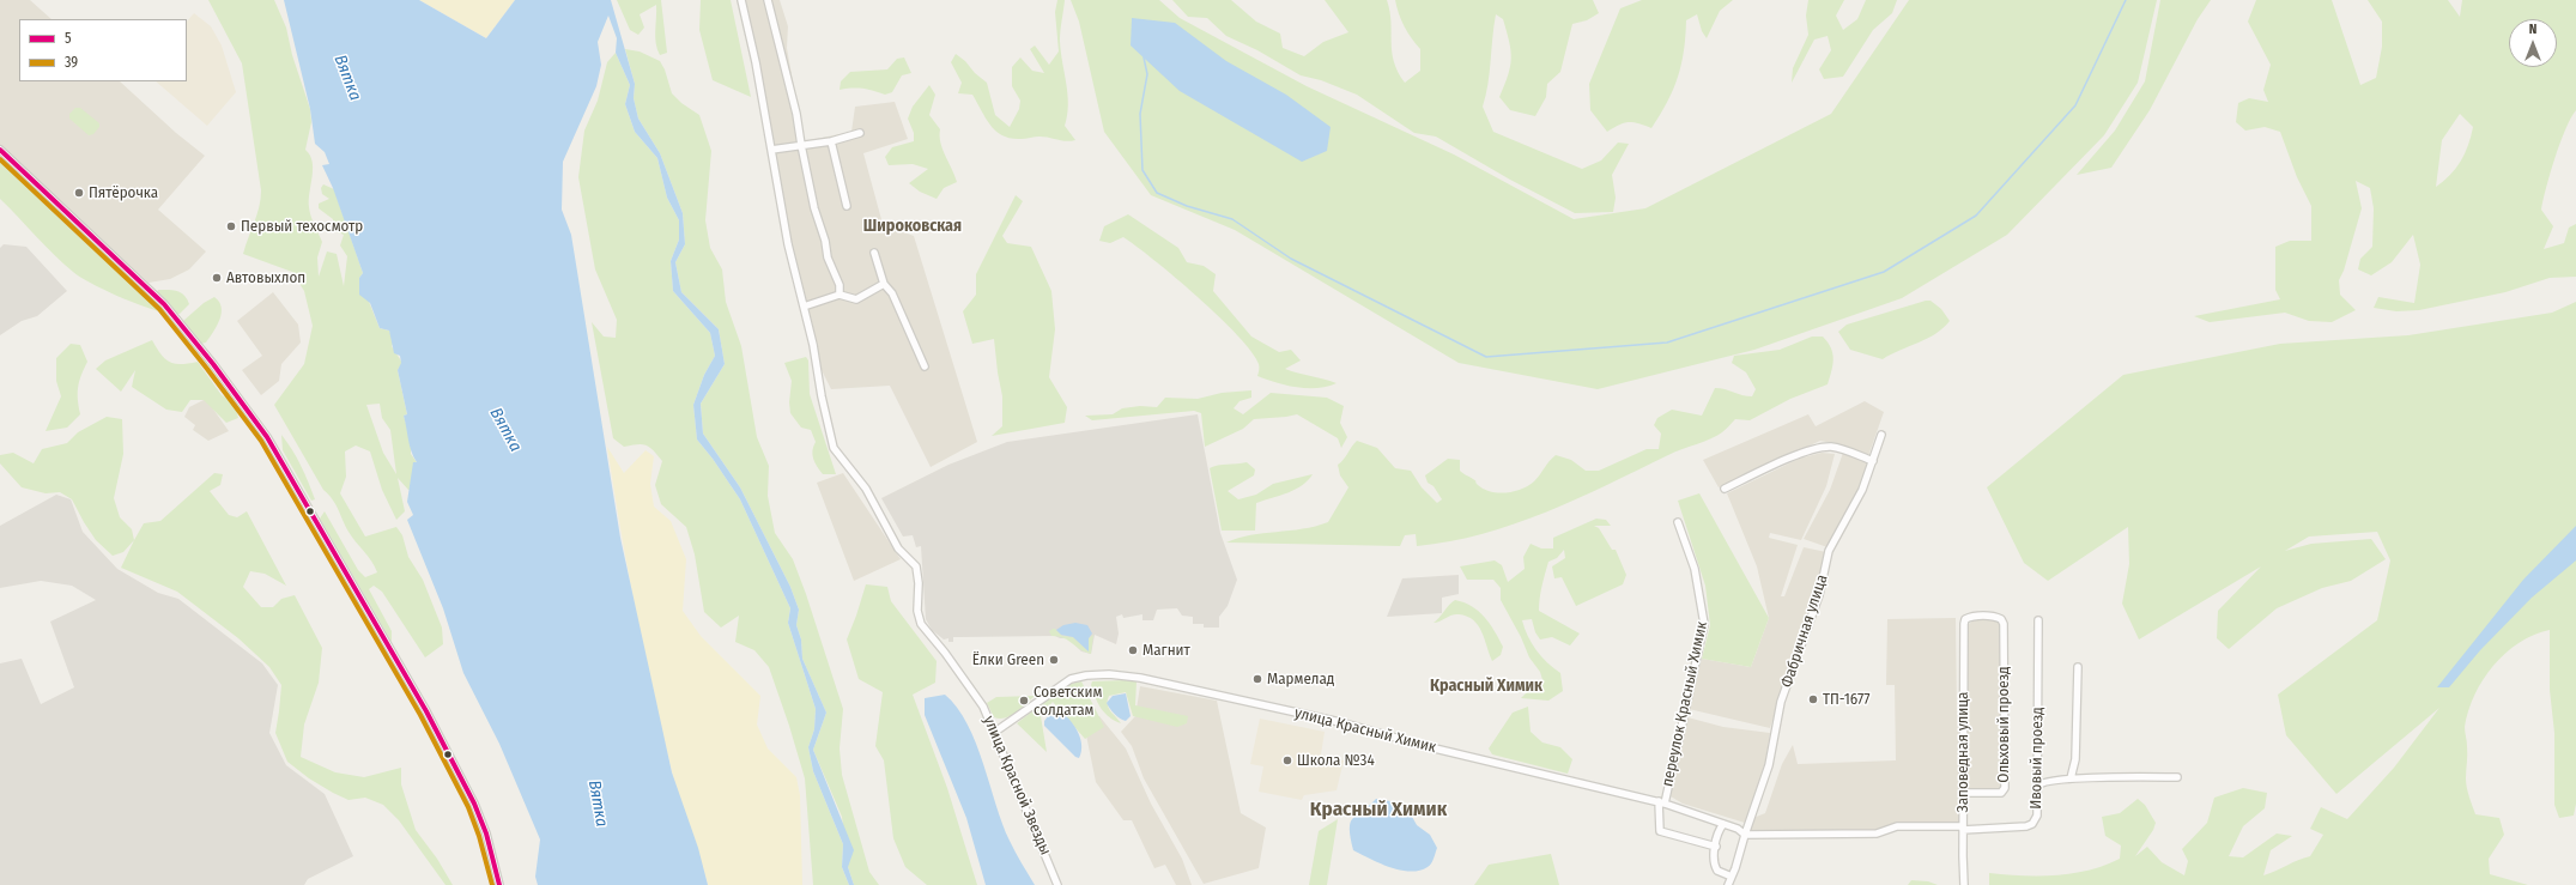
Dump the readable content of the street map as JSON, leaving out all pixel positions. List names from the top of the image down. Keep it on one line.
{"streets":{"street":["Фабричная улица","переулок Красный Химик","Ольховый проезд","улица Красный Химик","Заповедная улица","Ивовый проезд","улица Красной Звезды"]},"crossings":[["Фабричная улица","улица Красный Химик"],["переулок Красный Химик","улица Красный Химик"],["Ольховый проезд","Заповедная улица"],["улица Красный Химик","улица Красной Звезды"],["Заповедная улица","Ивовый проезд"]],"districts":["Широковская","Красный Химик","Красный Химик"],"water":["Вятка"],"places":["Пятёрочка","Первый техосмотр","Автовыхлоп","Магнит","Ёлки Green","Мармелад","ТП-1677","Советским солдатам","Школа №34"],"lines":["transit line 5","transit line 39"],"legend":["5","39"],"north":"top"}
